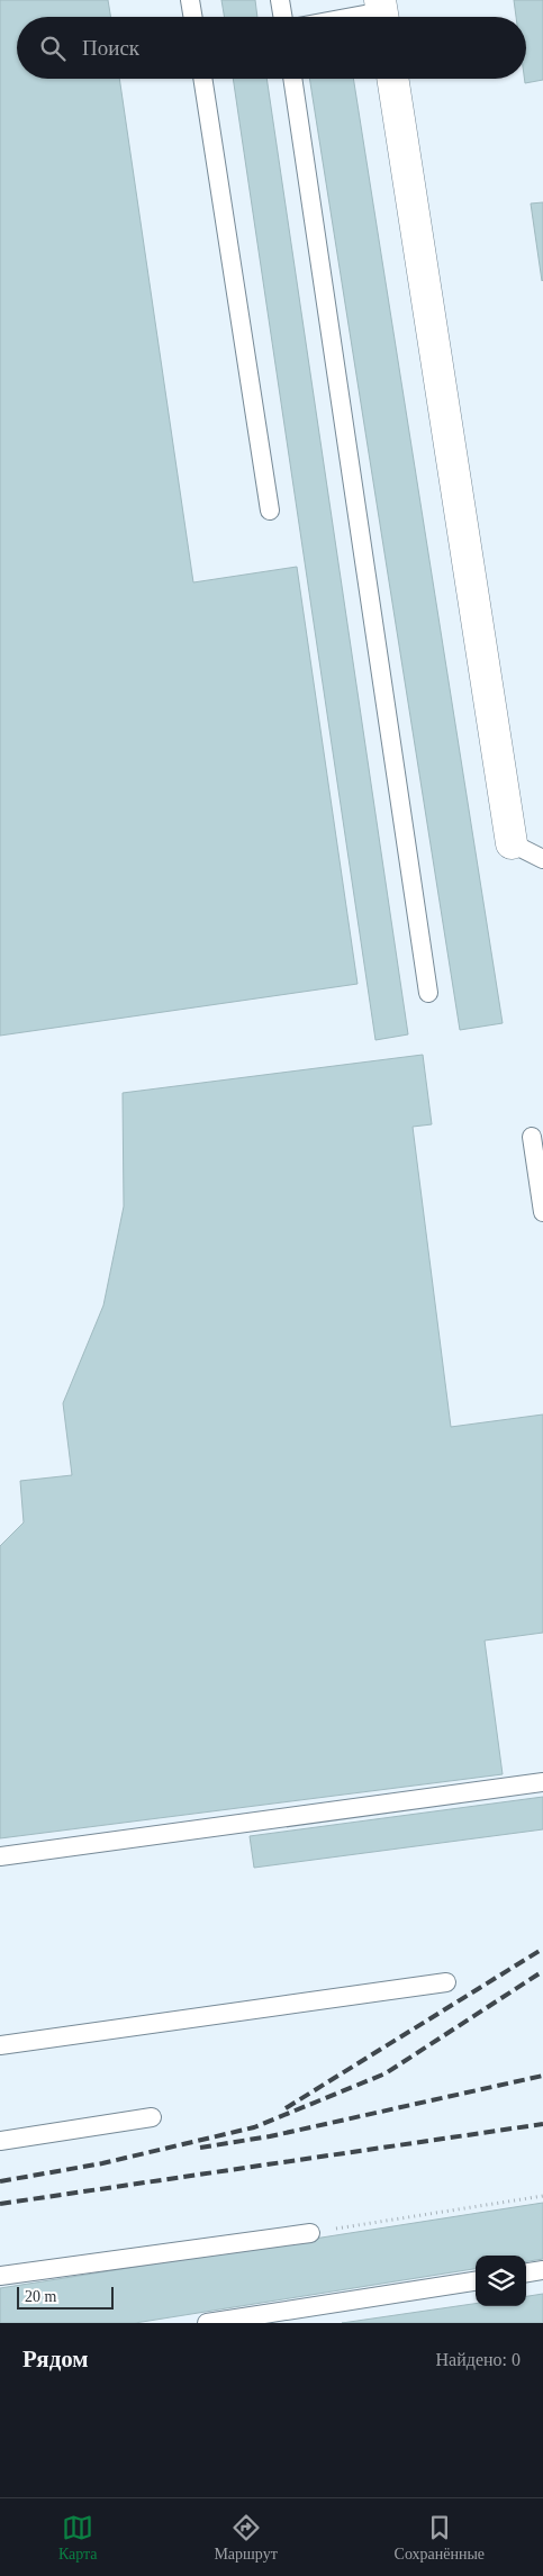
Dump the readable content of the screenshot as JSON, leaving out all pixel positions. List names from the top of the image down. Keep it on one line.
{"scale_bar":"20 m","page":{"search":"Поиск","scale":"20 m","heading":["Рядом","Найдено: 0"],"nav":["Карта","Маршрут","Сохранённые"]}}
